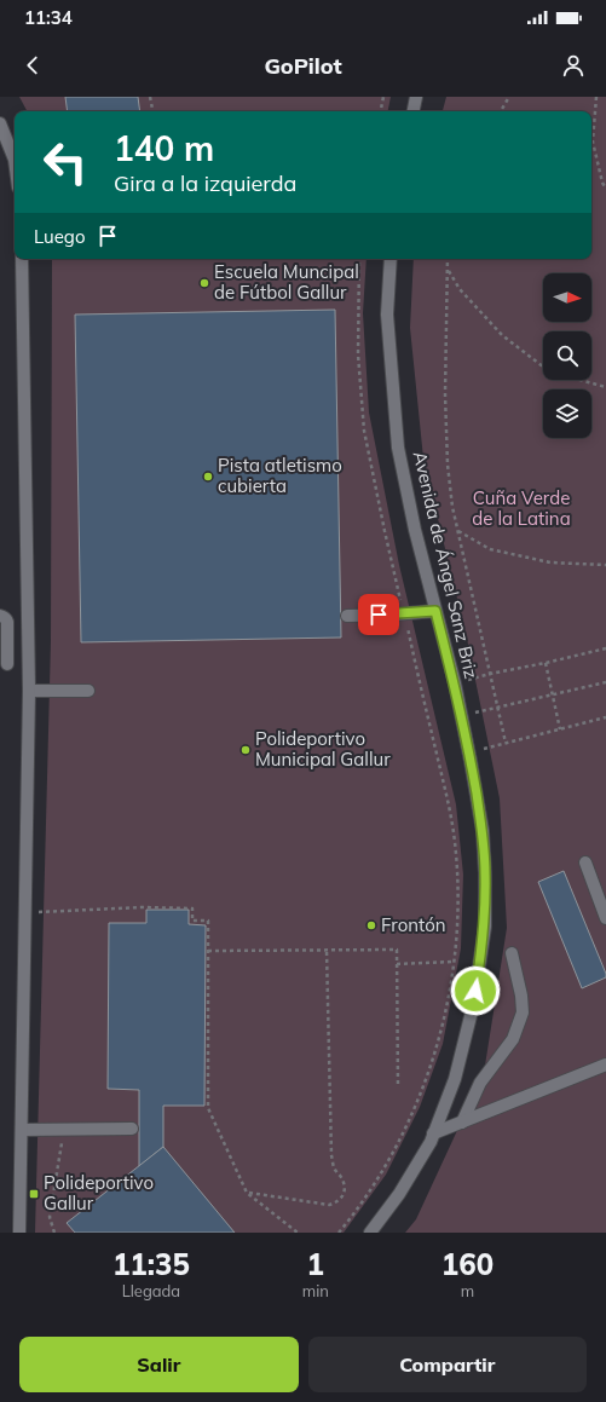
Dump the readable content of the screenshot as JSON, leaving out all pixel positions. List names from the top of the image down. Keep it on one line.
{"streets":{"street":["Avenida de Ángel Sanz Briz"]},"parks":["Cuña Verde de la Latina"],"places":{"other":["Escuela Muncipal de Fútbol Gallur","Pista atletismo cubierta","Polideportivo Municipal Gallur","Frontón"],"transit":["Polideportivo Gallur"]},"north":"right","page":{"status":"11:34","header":"GoPilot","turn":["140 m","Gira a la izquierda"],"then":"Luego","eta":["11:35","Llegada","1","min","160","m"],"buttons":["Salir","Compartir"]}}
